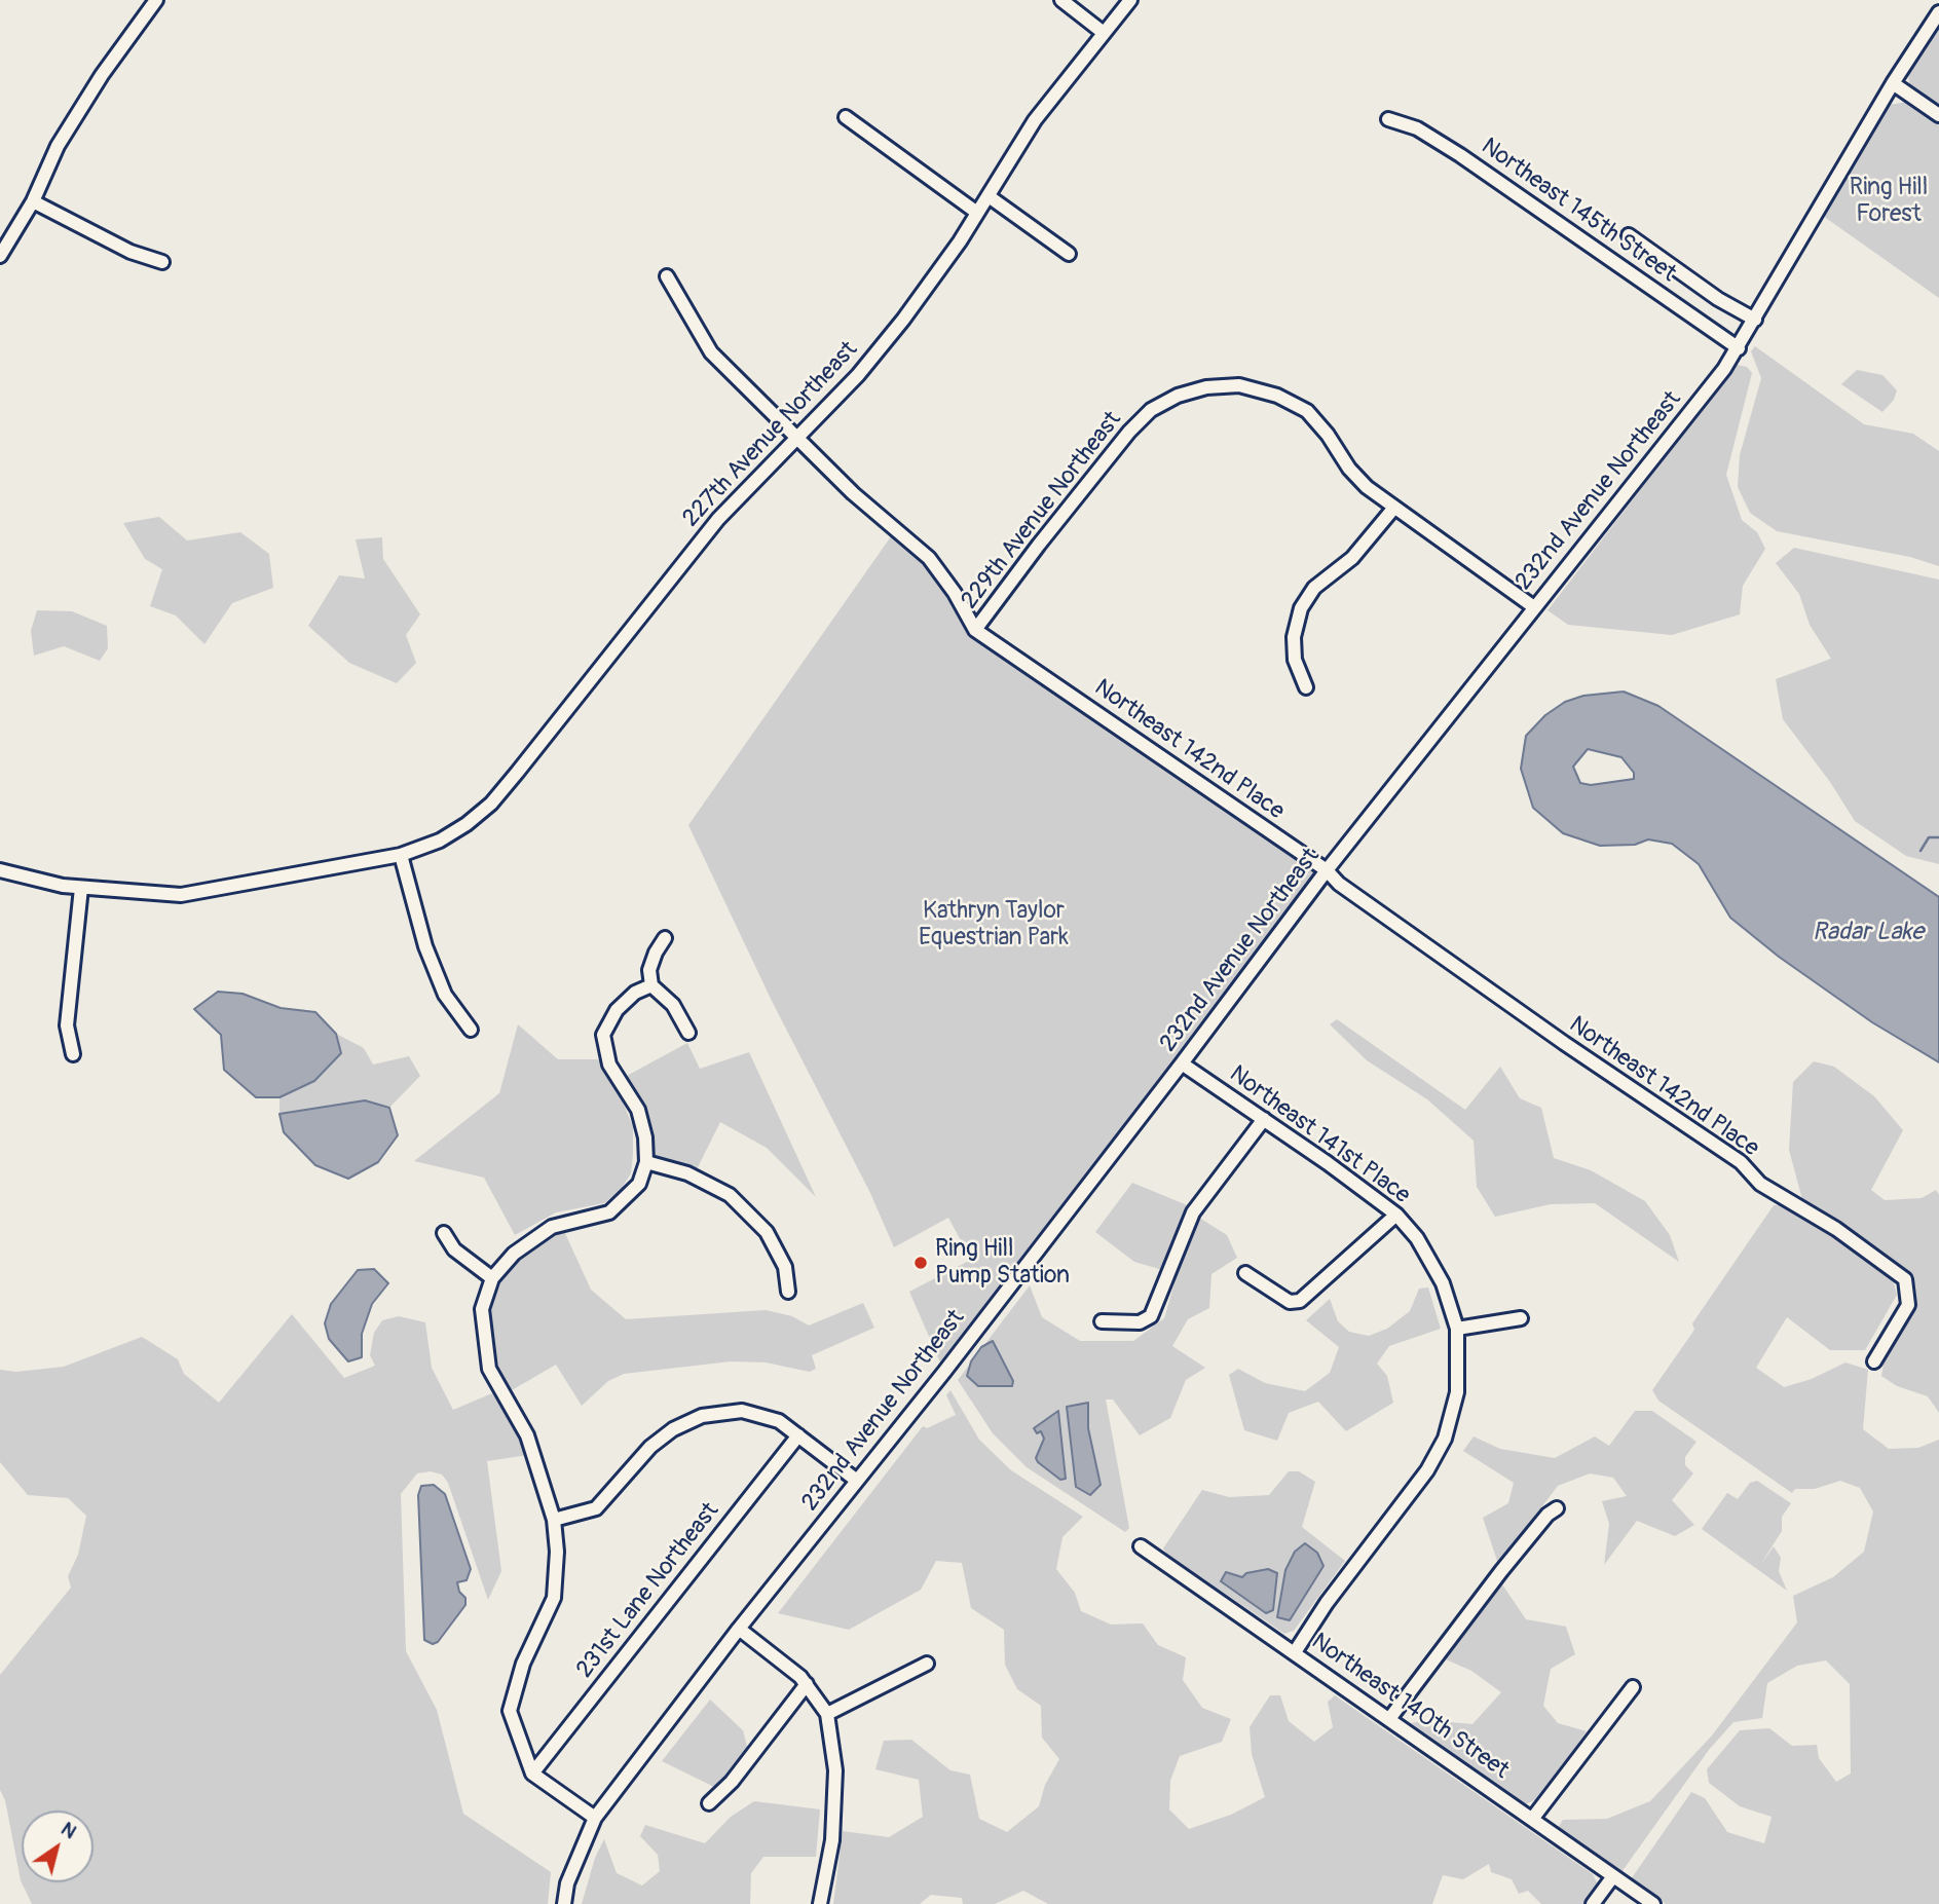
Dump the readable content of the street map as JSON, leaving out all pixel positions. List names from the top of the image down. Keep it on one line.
{"streets":{"street":["Northeast 145th Street","227th Avenue Northeast","232nd Avenue Northeast","229th Avenue Northeast","Northeast 142nd Place","Northeast 141st Place","231st Lane Northeast","Northeast 140th Street"]},"crossings":[["Northeast 145th Street","232nd Avenue Northeast"],["227th Avenue Northeast","Northeast 142nd Place"],["232nd Avenue Northeast","229th Avenue Northeast"],["232nd Avenue Northeast","Northeast 142nd Place"],["232nd Avenue Northeast","Northeast 141st Place"],["229th Avenue Northeast","Northeast 142nd Place"],["Northeast 141st Place","Northeast 140th Street"]],"water":["Radar Lake"],"parks":["Ring Hill Forest","Kathryn Taylor Equestrian Park"],"places":["Ring Hill Pump Station"],"north":"top right"}
